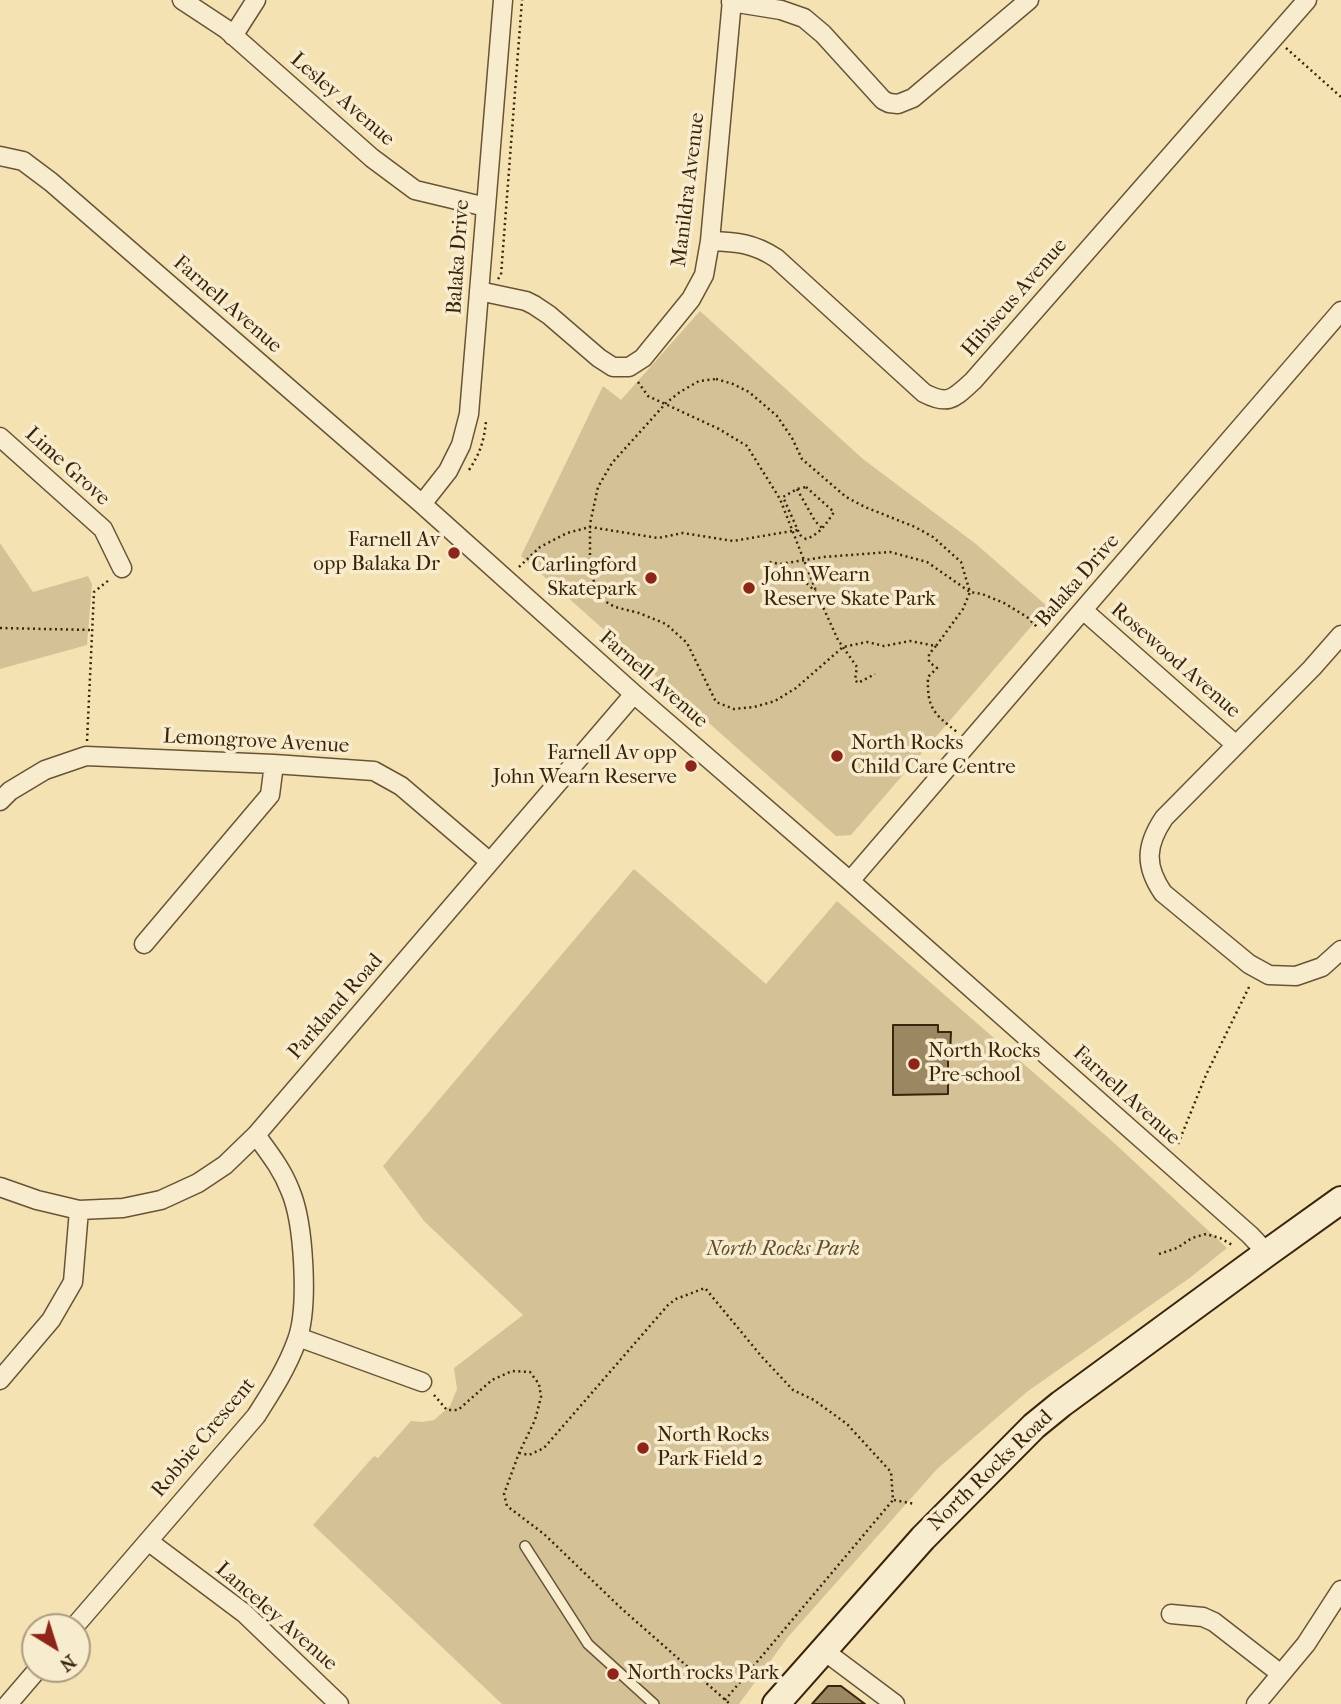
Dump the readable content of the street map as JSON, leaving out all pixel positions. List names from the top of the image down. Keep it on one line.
{"streets":{"main road":["North Rocks Road"],"street":["Lesley Avenue","Manildra Avenue","Balaka Drive","Hibiscus Avenue","Farnell Avenue","Lime Grove","Rosewood Avenue","Lemongrove Avenue","Parkland Road","Robbie Crescent","Lanceley Avenue"]},"crossings":[["Lesley Avenue","Balaka Drive"],["Manildra Avenue","Hibiscus Avenue"],["Balaka Drive","Farnell Avenue"],["Balaka Drive","Rosewood Avenue"],["Farnell Avenue","Parkland Road"],["Farnell Avenue","North Rocks Road"],["Lemongrove Avenue","Parkland Road"],["Parkland Road","Robbie Crescent"],["Robbie Crescent","Lanceley Avenue"]],"parks":["North Rocks Park"],"places":["Farnell Av opp Balaka Dr","Carlingford Skatepark","John Wearn Reserve Skate Park","North Rocks Child Care Centre","Farnell Av opp John Wearn Reserve","North Rocks Pre-school","North Rocks Park Field 2","North rocks Park"],"north":"bottom right"}
